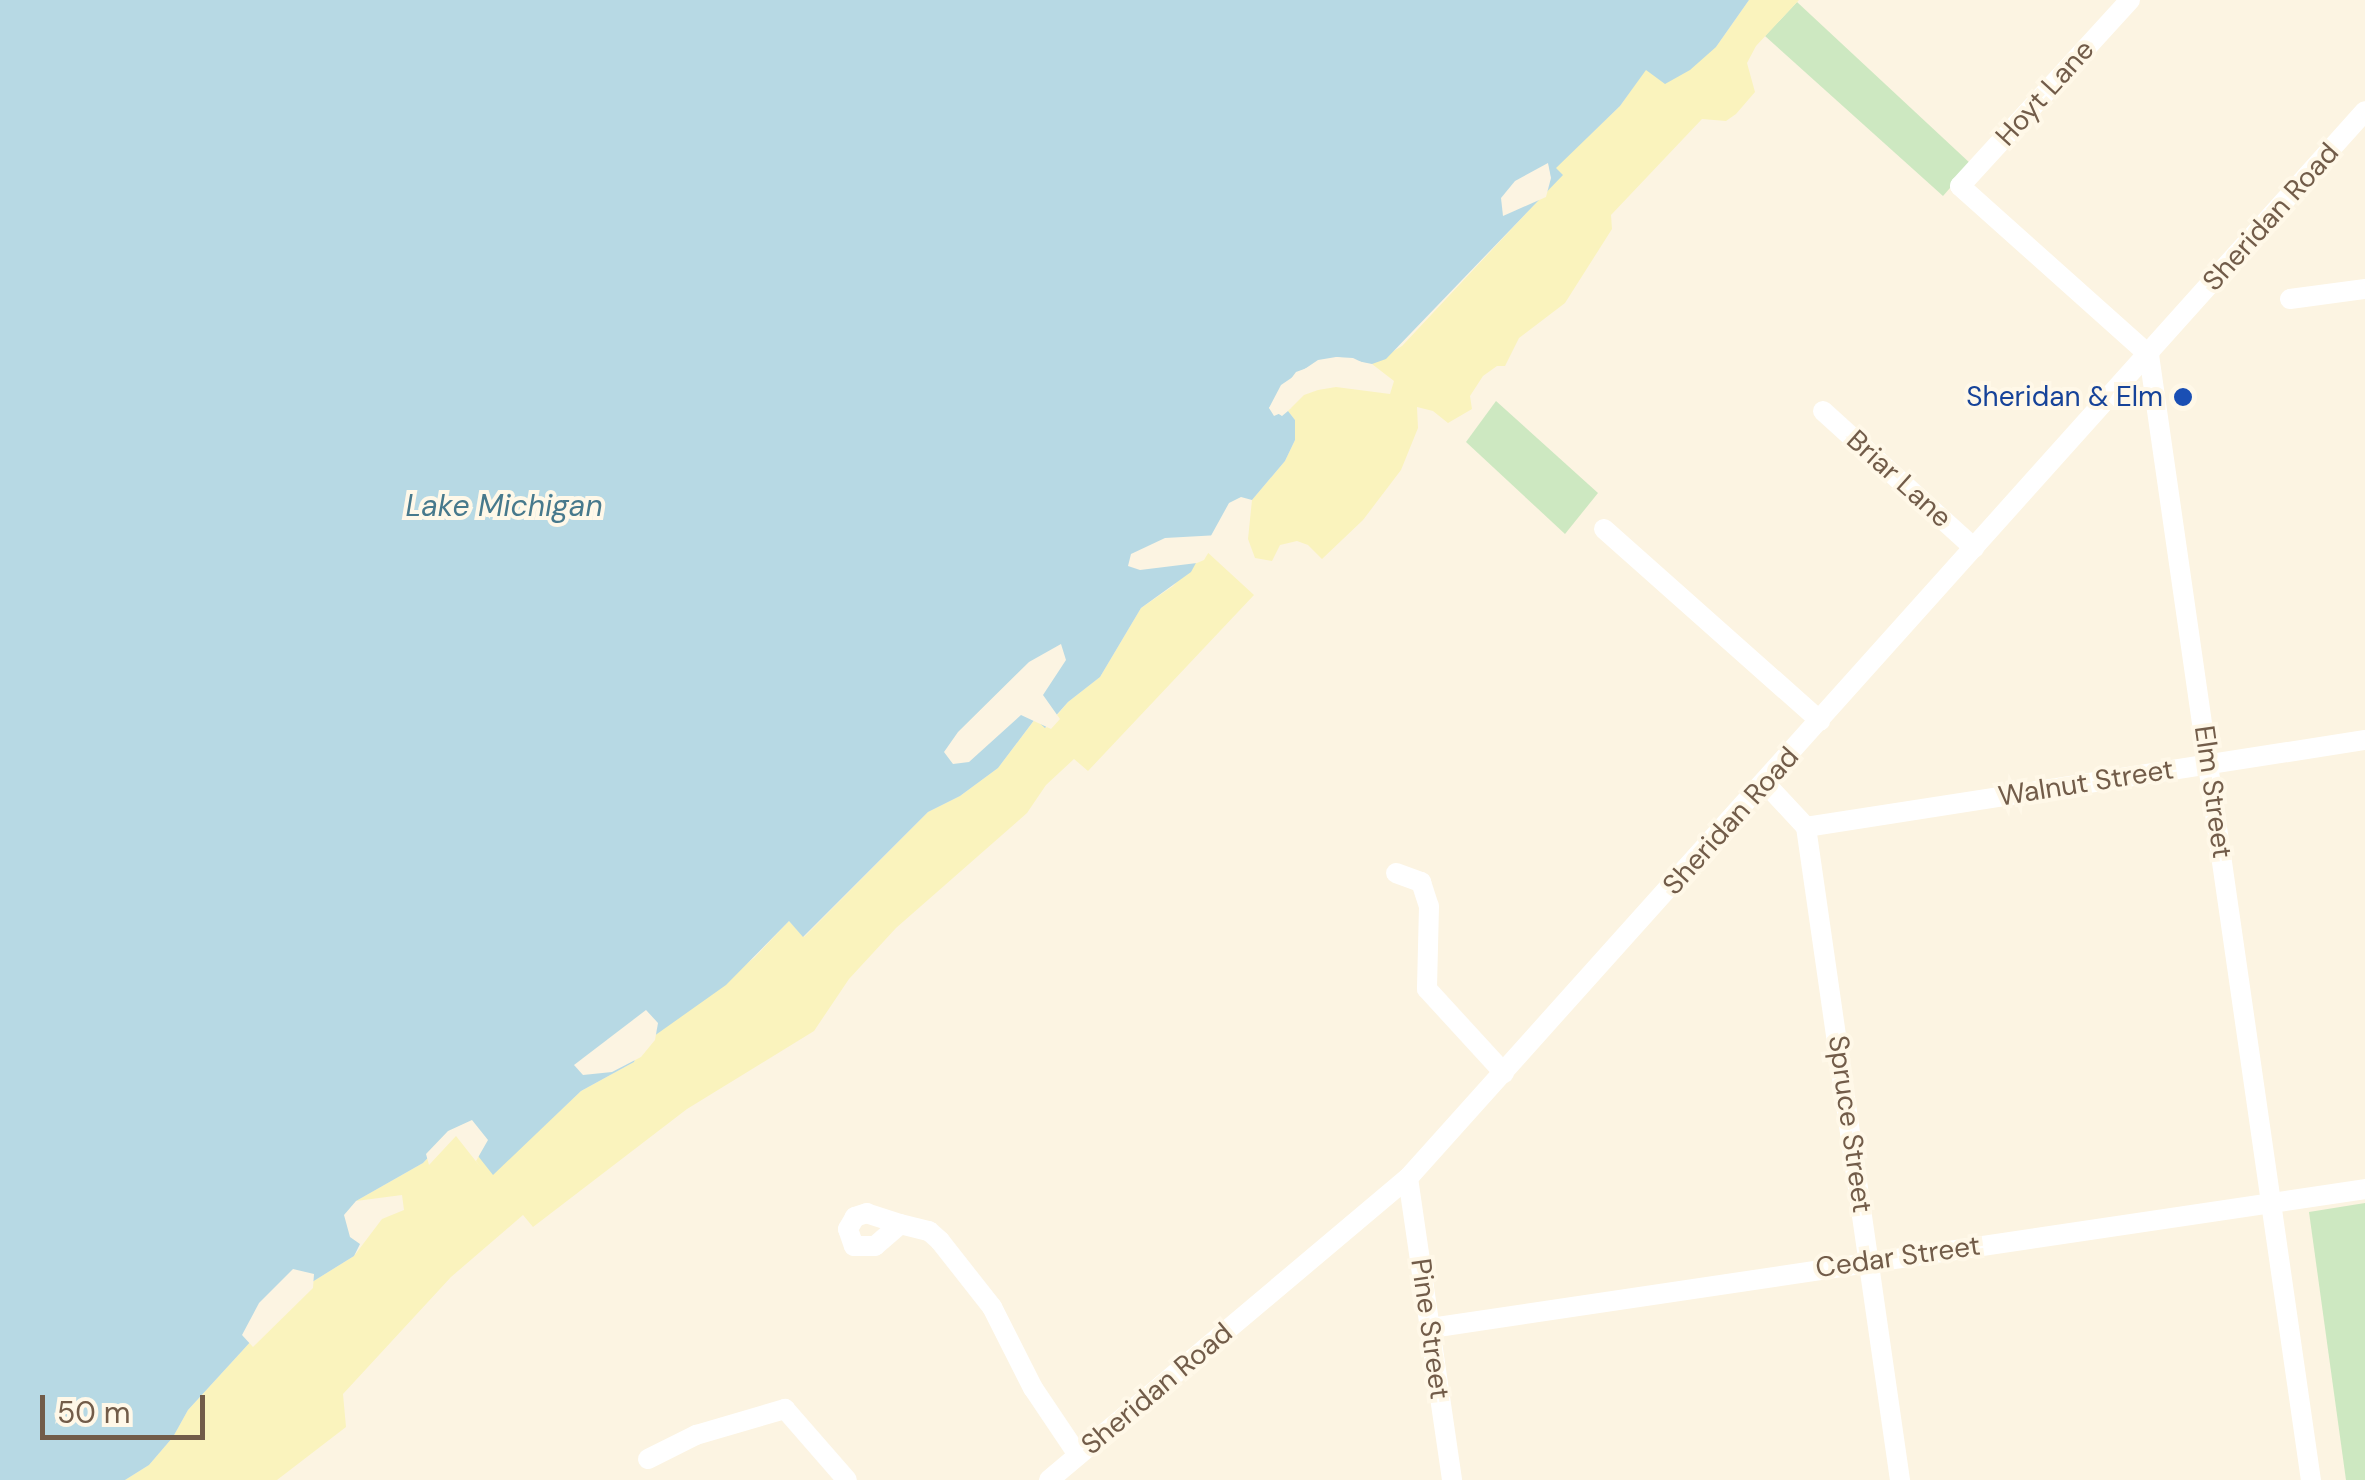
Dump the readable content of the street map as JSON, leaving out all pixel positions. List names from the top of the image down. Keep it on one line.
{"streets":{"street":["Hoyt Lane","Sheridan Road","Briar Lane","Walnut Street","Elm Street","Spruce Street","Cedar Street","Pine Street"]},"crossings":[["Hoyt Lane","Sheridan Road"],["Hoyt Lane","Elm Street"],["Sheridan Road","Briar Lane"],["Sheridan Road","Elm Street"],["Sheridan Road","Pine Street"],["Walnut Street","Elm Street"],["Walnut Street","Spruce Street"],["Elm Street","Cedar Street"],["Spruce Street","Cedar Street"],["Cedar Street","Pine Street"]],"water":["Lake Michigan"],"places":["Sheridan & Elm"],"scale_bar":"50 m"}
